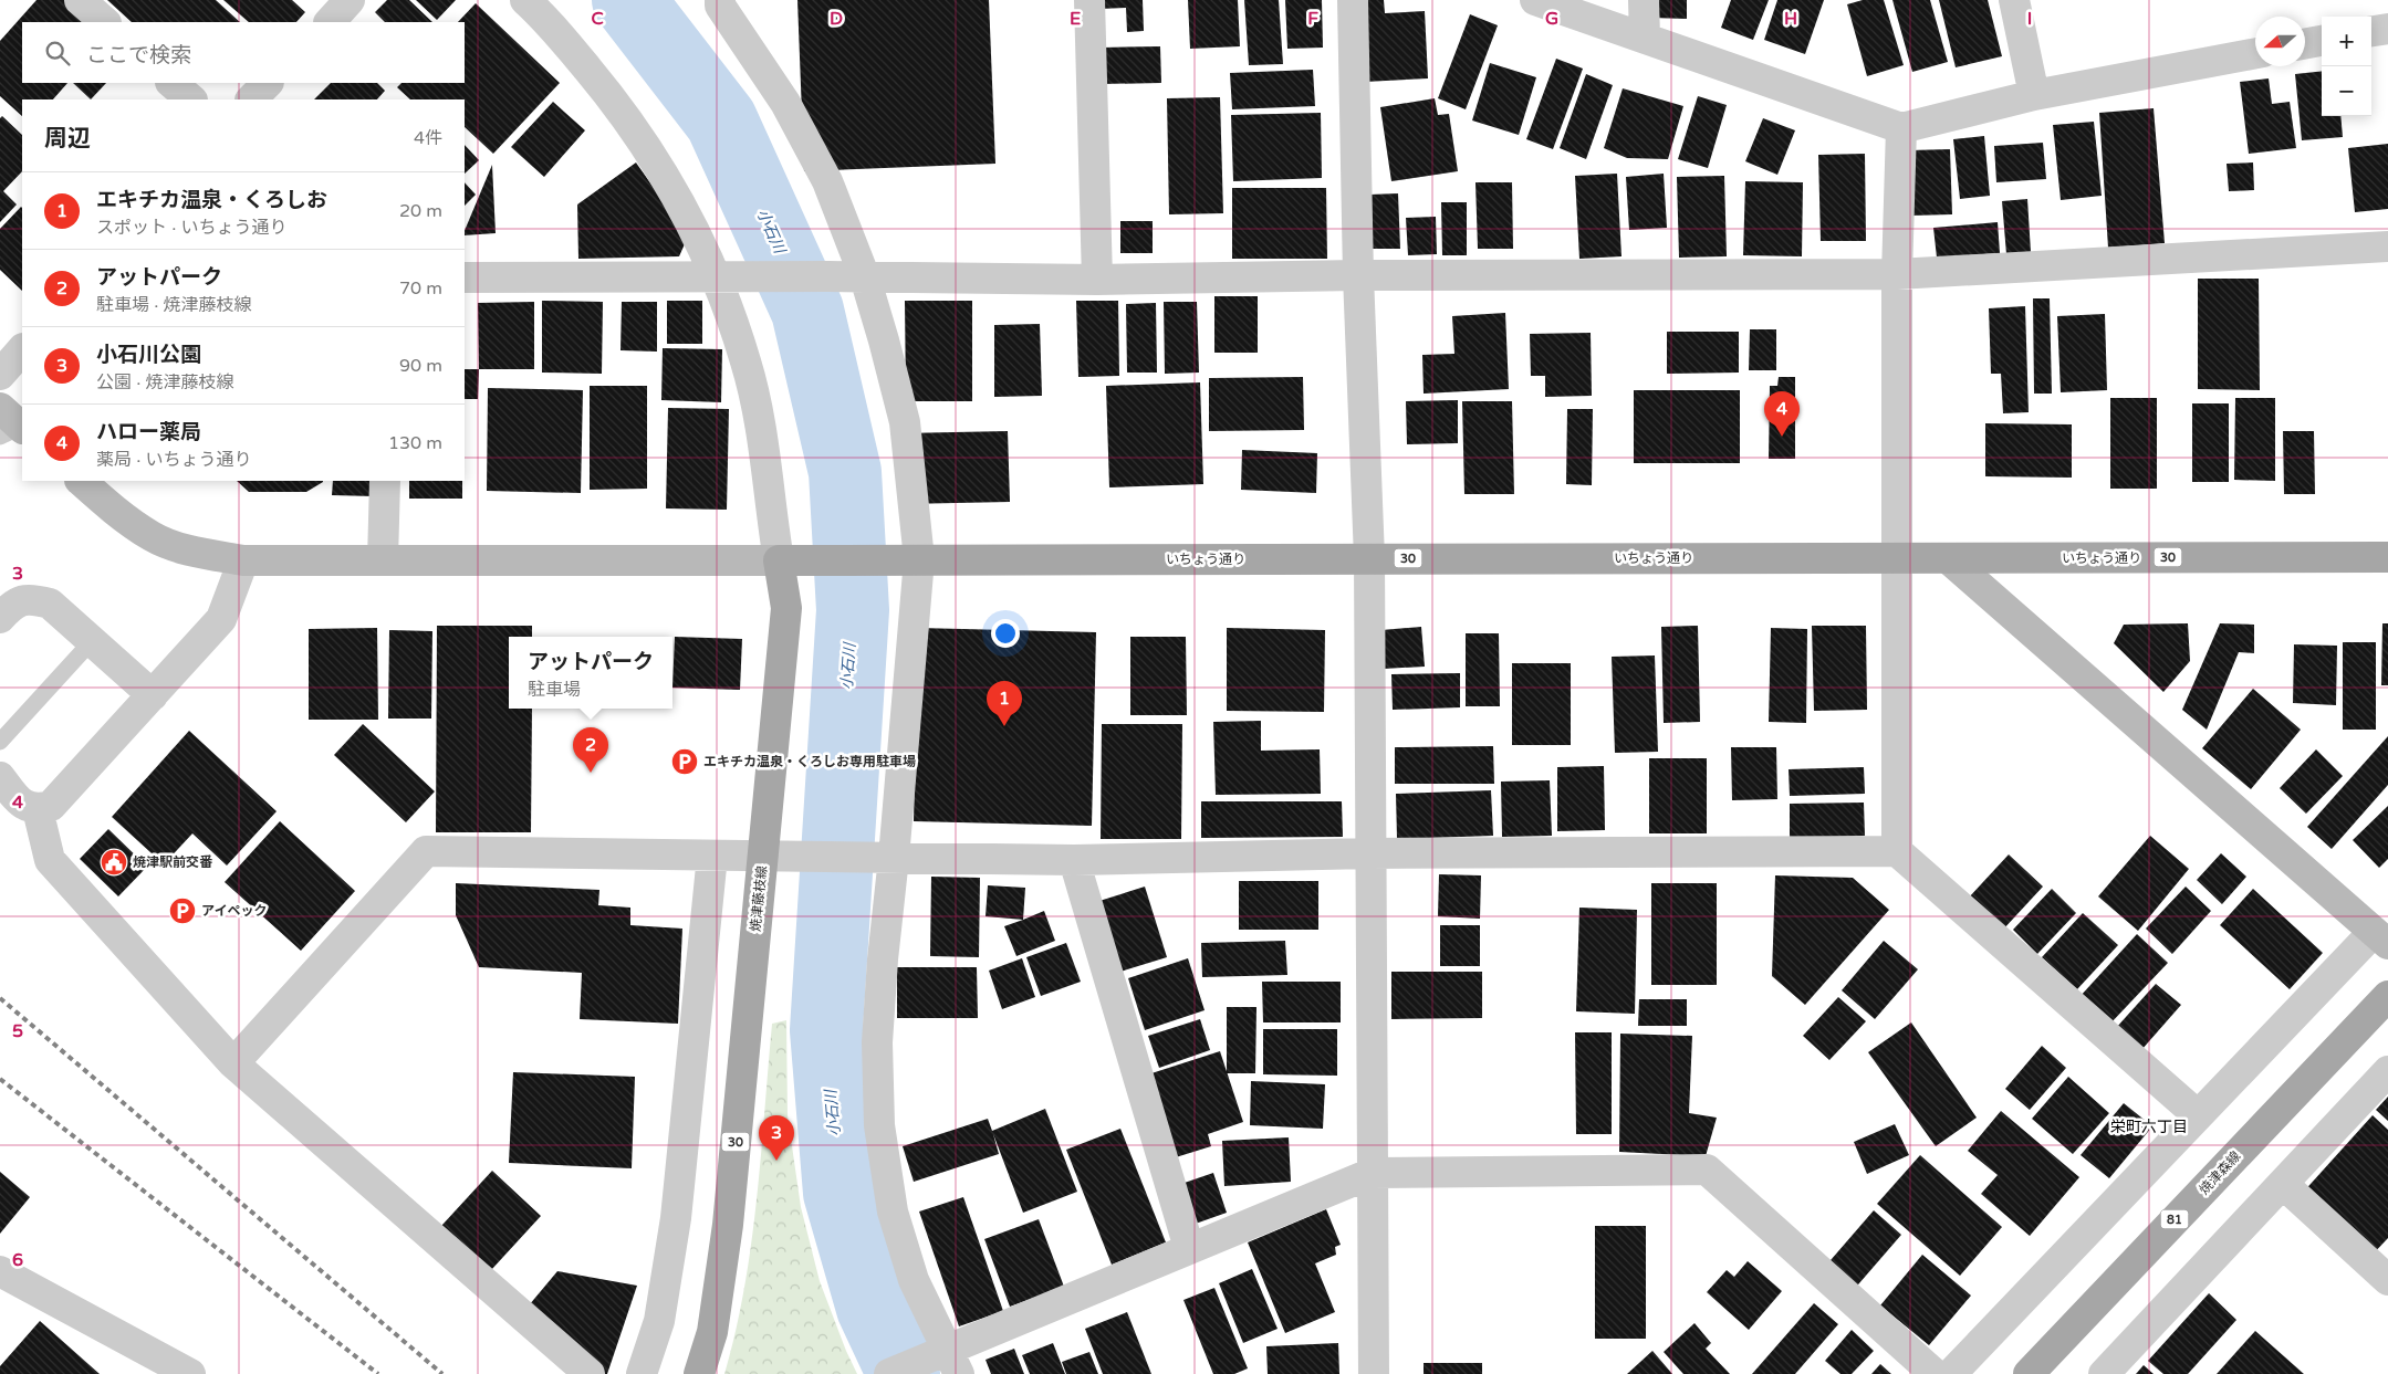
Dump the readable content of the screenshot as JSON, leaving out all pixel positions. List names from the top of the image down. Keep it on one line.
{"streets":{"main road":["30","いちょう通り","焼津藤枝線","焼津森線","81"]},"crossings":[["30","いちょう通り"],["30","焼津藤枝線"]],"districts":["栄町六丁目"],"water":["小石川"],"places":{"parking":["エキチカ温泉・くろしお専用駐車場","アイペック"],"public building":["焼津駅前交番"]},"north":"left","page":{"map_buttons":["+","−"],"search":"ここで検索","heading":["周辺","4件"],"list":[{"mark":"1","name":"エキチカ温泉・くろしお","note":"スポット · いちょう通り","value":"20 m"},{"mark":"2","name":"アットパーク","note":"駐車場 · 焼津藤枝線","value":"70 m"},{"mark":"3","name":"小石川公園","note":"公園 · 焼津藤枝線","value":"90 m"},{"mark":"4","name":"ハロー薬局","note":"薬局 · いちょう通り","value":"130 m"}],"pins":["4","1","2","3"],"popup":["アットパーク","駐車場"]},"grid":{"columns":["C","D","E","F","G","H","I"],"rows":["3","4","5","6"]}}
